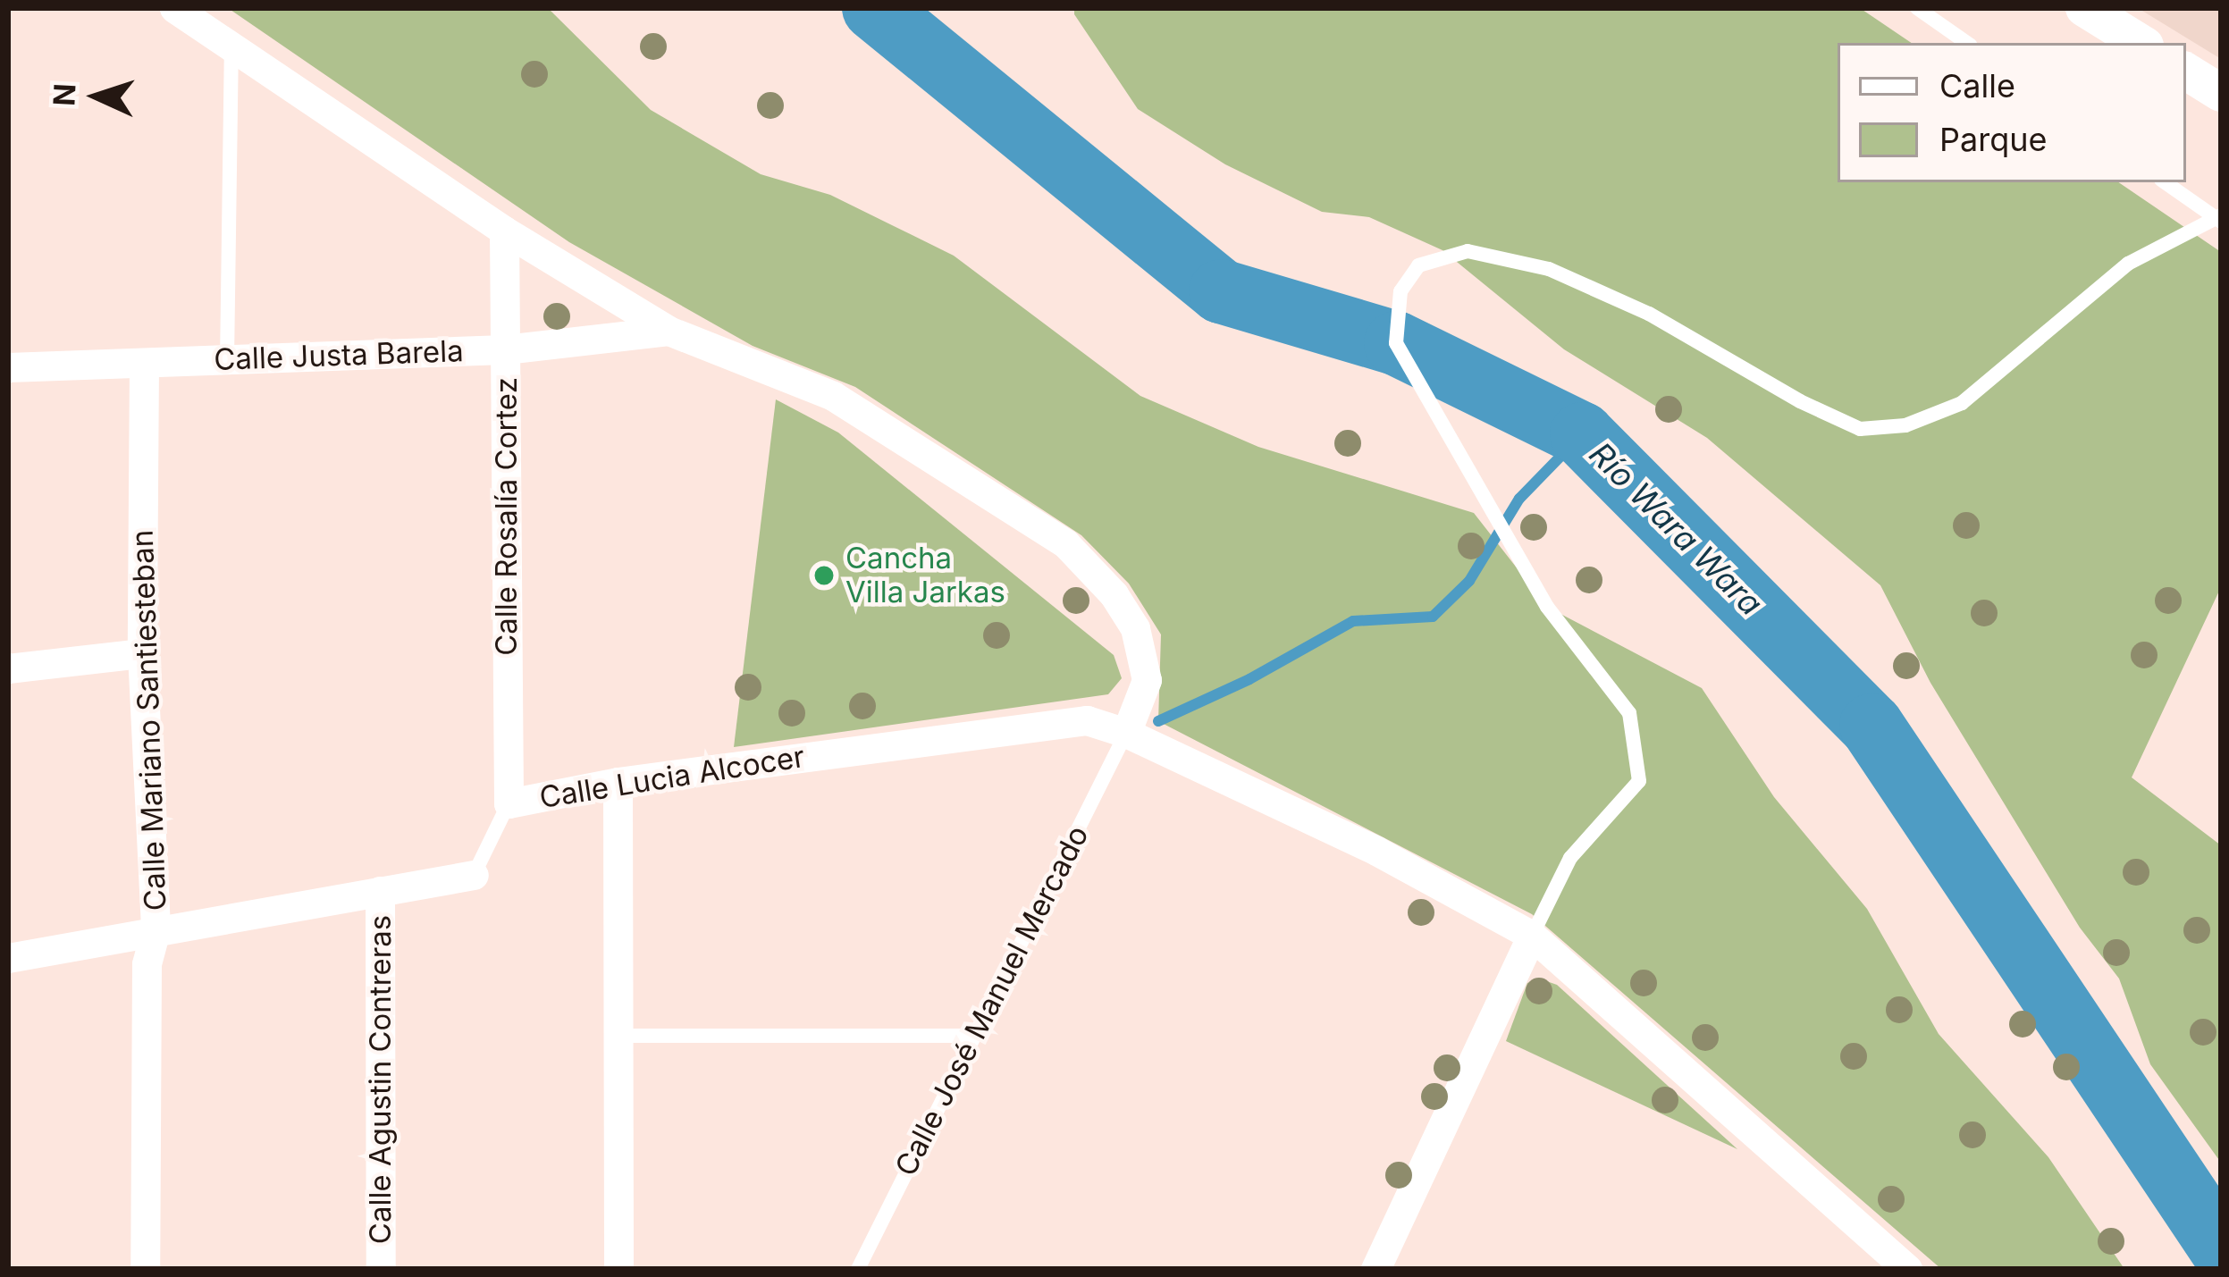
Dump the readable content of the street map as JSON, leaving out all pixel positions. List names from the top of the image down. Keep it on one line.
{"streets":{"street":["Calle Justa Barela","Calle Rosalía Cortez","Calle Mariano Santiesteban","Calle Lucia Alcocer","Calle Agustin Contreras"],"lane":["Calle José Manuel Mercado"]},"crossings":[["Calle Justa Barela","Calle Rosalía Cortez"],["Calle Justa Barela","Calle Mariano Santiesteban"],["Calle Rosalía Cortez","Calle Lucia Alcocer"],["Calle Mariano Santiesteban","Calle Lucia Alcocer"],["Calle Lucia Alcocer","Calle José Manuel Mercado"],["Calle Lucia Alcocer","Calle Agustin Contreras"]],"water":["Río Wara Wara"],"places":["Cancha Villa Jarkas"],"legend":["Calle","Parque"],"north":"left"}
